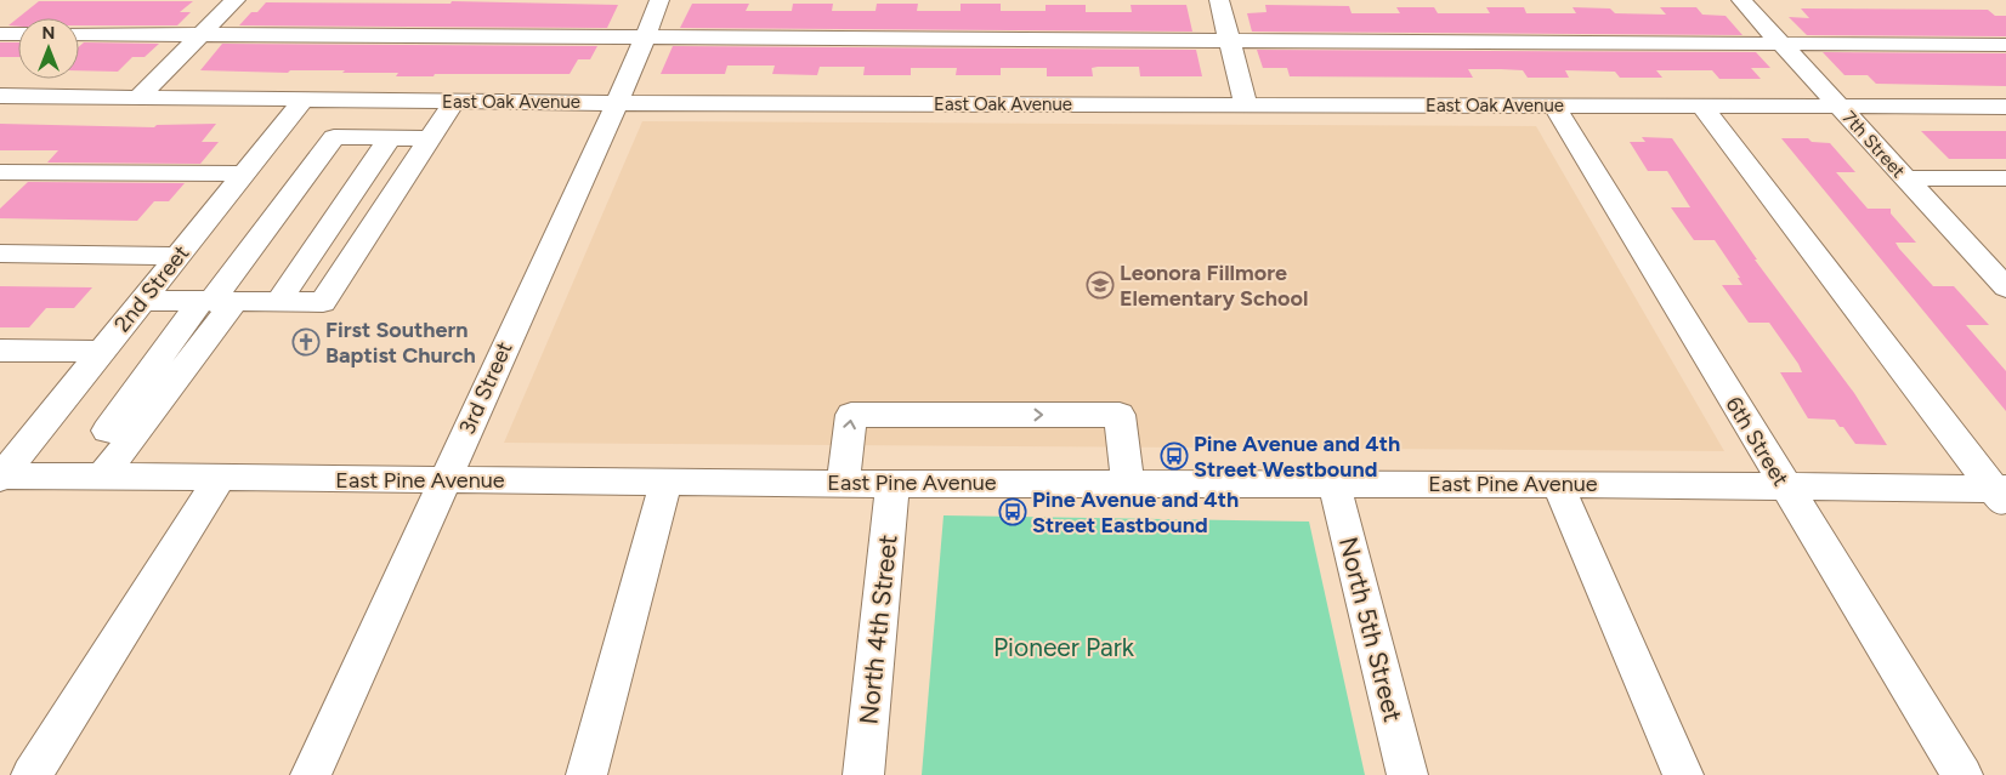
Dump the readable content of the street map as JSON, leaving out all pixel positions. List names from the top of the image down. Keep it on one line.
{"streets":{"street":["East Oak Avenue","7th Street","2nd Street","3rd Street","6th Street","East Pine Avenue","North 4th Street","North 5th Street"]},"crossings":[["East Oak Avenue","7th Street"],["East Oak Avenue","2nd Street"],["East Oak Avenue","3rd Street"],["East Oak Avenue","6th Street"],["2nd Street","East Pine Avenue"],["3rd Street","East Pine Avenue"],["6th Street","East Pine Avenue"],["East Pine Avenue","North 4th Street"],["East Pine Avenue","North 5th Street"]],"parks":["Pioneer Park"],"places":{"school or university":["Leonora Fillmore Elementary School"],"church":["First Southern Baptist Church"],"bus stop":["Pine Avenue and 4th Street Westbound","Pine Avenue and 4th Street Eastbound"]},"north":"top"}
